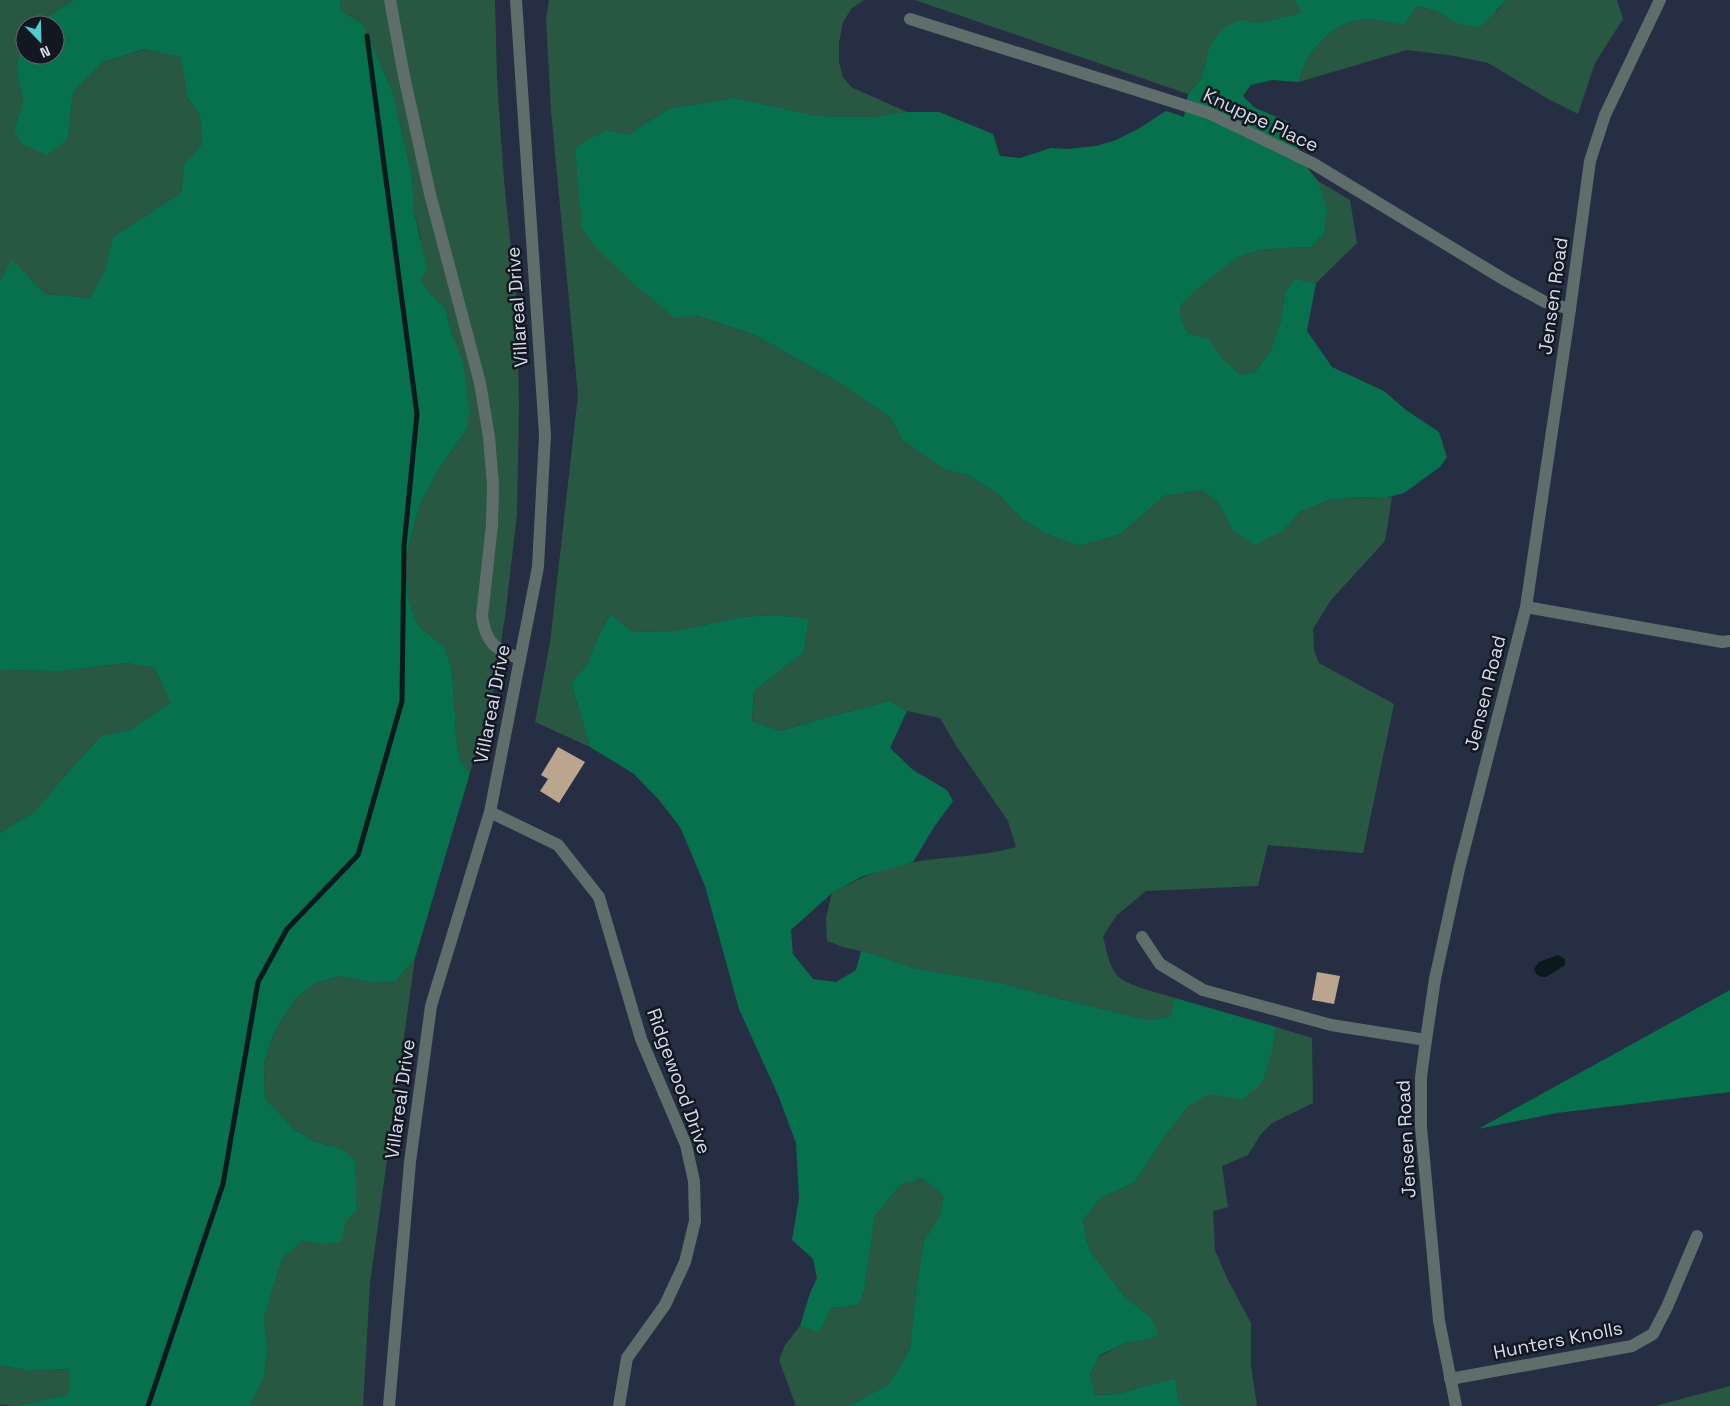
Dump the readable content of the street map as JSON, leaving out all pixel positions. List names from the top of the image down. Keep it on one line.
{"streets":{"street":["Knuppe Place","Jensen Road","Villareal Drive","Ridgewood Drive","Hunters Knolls"]},"crossings":[["Knuppe Place","Jensen Road"],["Jensen Road","Hunters Knolls"],["Villareal Drive","Ridgewood Drive"]],"north":"bottom right"}
